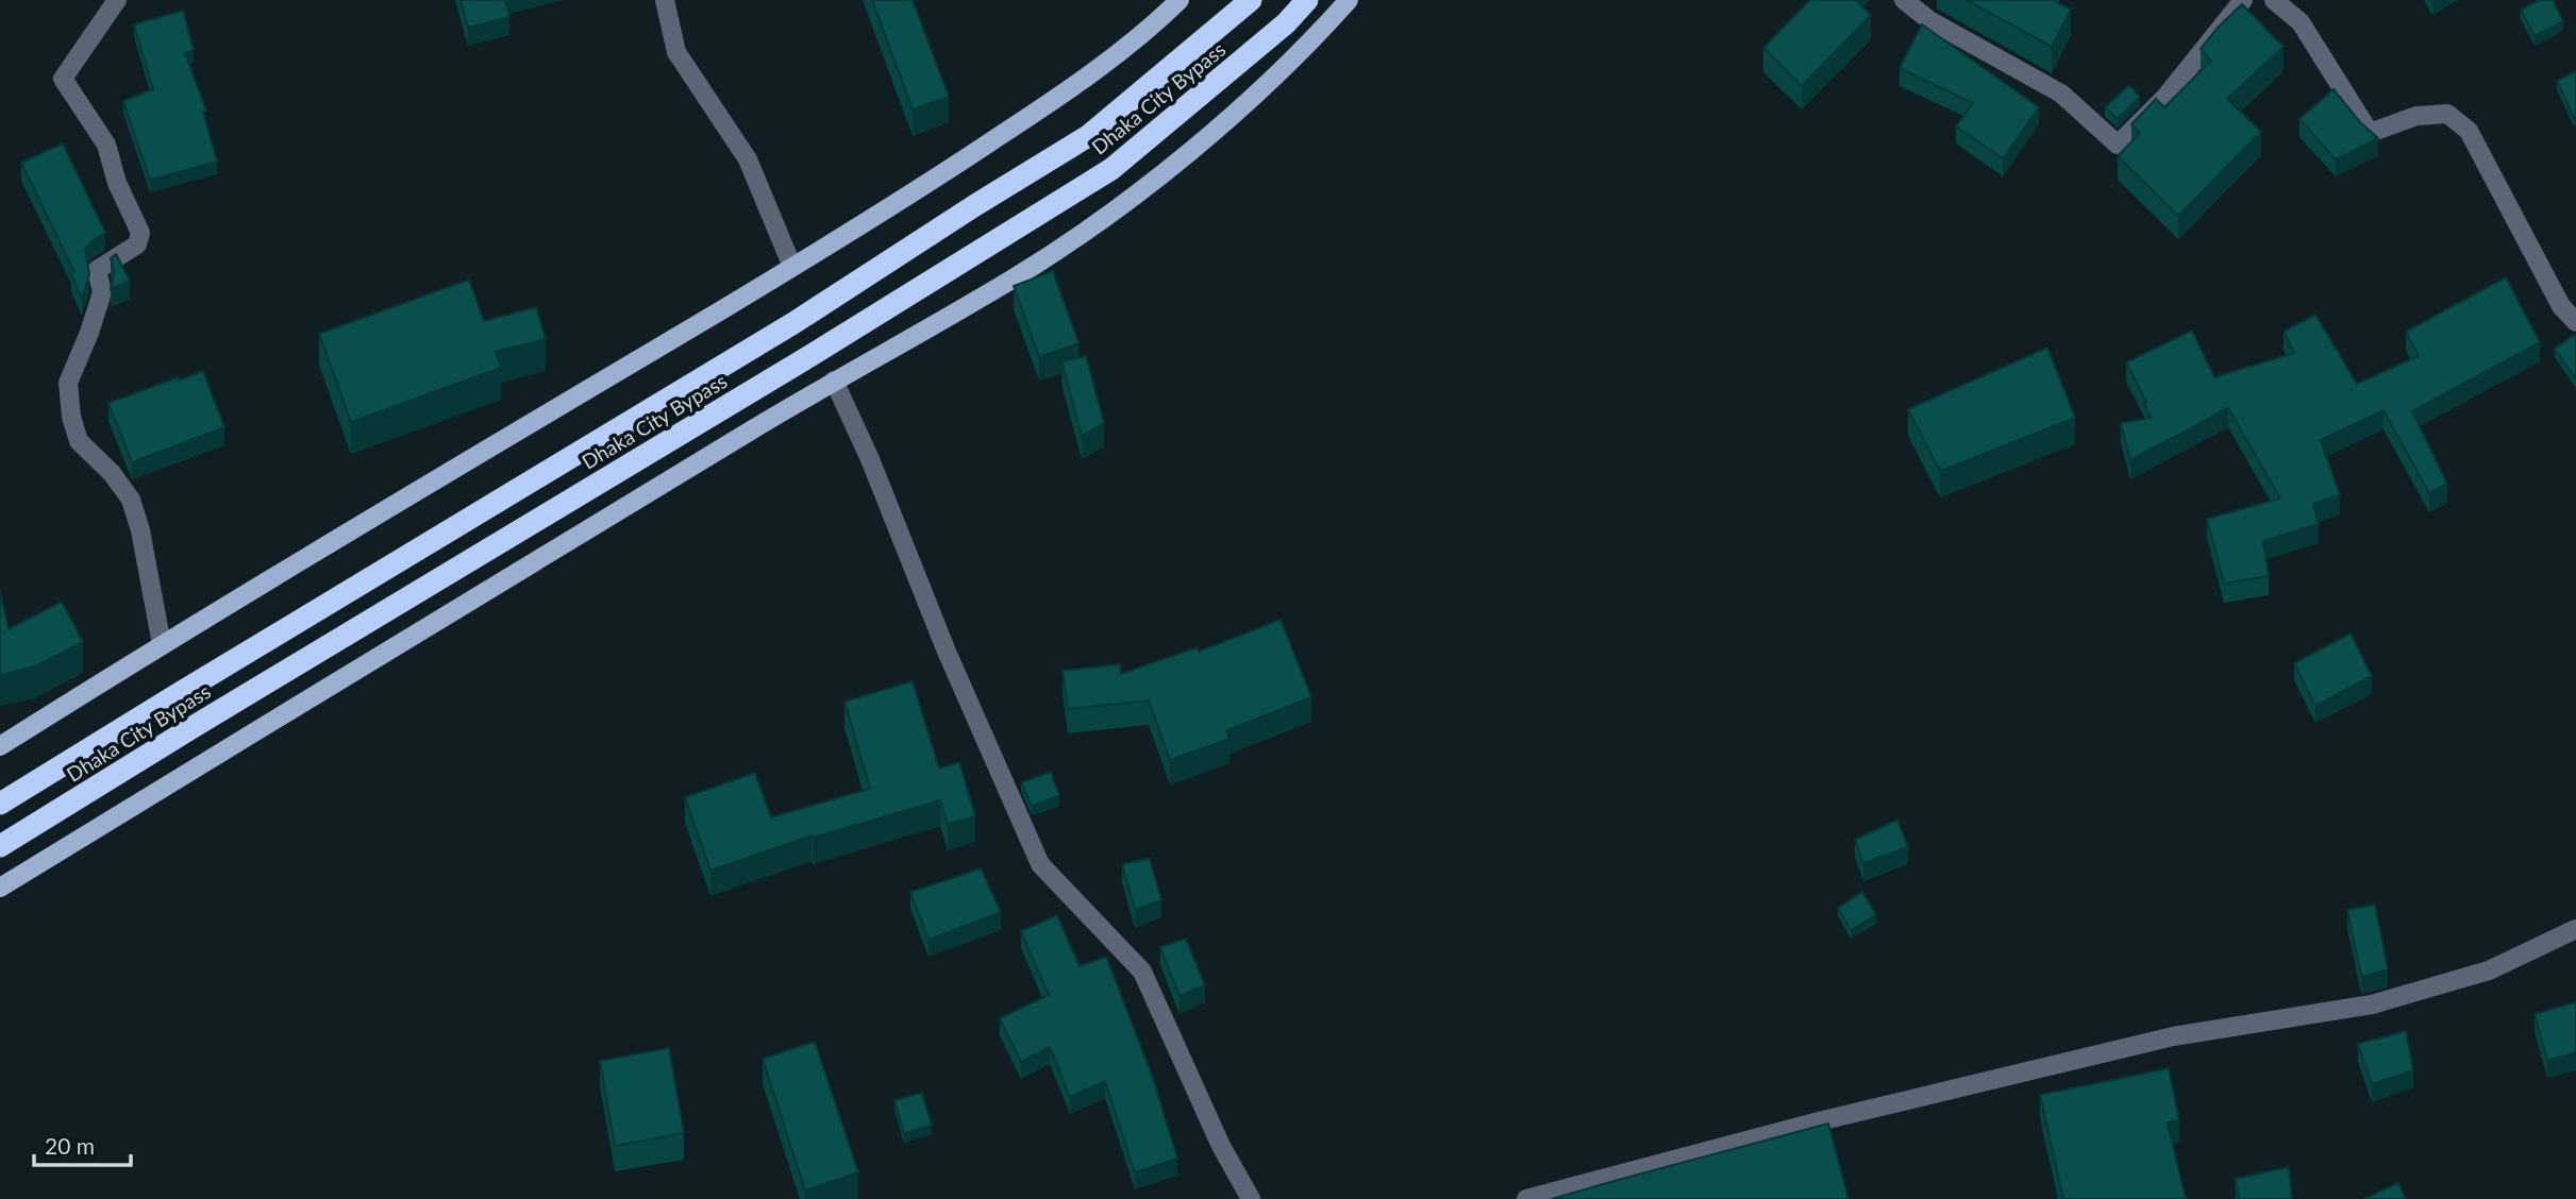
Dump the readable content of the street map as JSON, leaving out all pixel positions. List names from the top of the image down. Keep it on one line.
{"streets":{"highway":["Dhaka City Bypass"]},"scale_bar":"20 m"}
